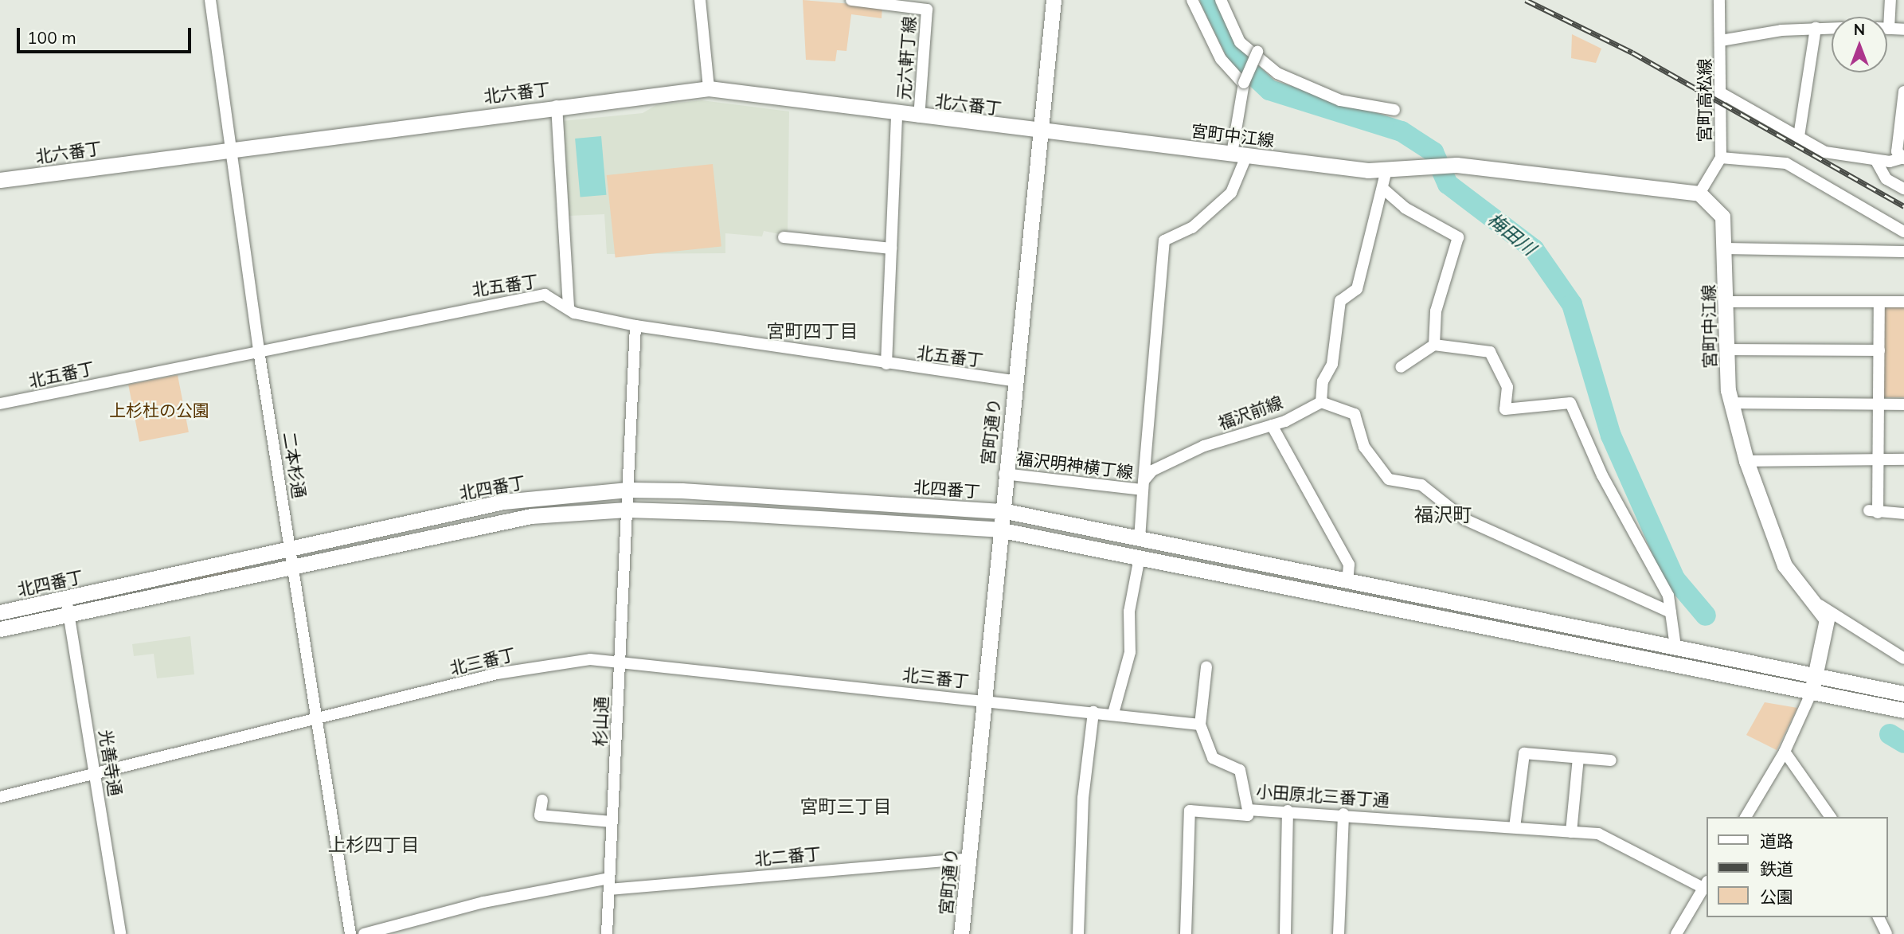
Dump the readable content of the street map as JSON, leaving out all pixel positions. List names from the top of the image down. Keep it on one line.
{"streets":{"street":["元六軒丁線","北六番丁","宮町高松線","宮町中江線","北五番丁","福沢前線","宮町通り","二本杉通","福沢明神横丁線","北四番丁","北三番丁","杉山通","光善寺通","小田原北三番丁通","北二番丁"]},"crossings":[["元六軒丁線","北六番丁"],["北六番丁","宮町中江線"],["北六番丁","宮町通り"],["北六番丁","二本杉通"],["宮町高松線","宮町中江線"],["宮町中江線","宮町通り"],["北五番丁","宮町通り"],["北五番丁","二本杉通"],["北五番丁","杉山通"],["福沢前線","福沢明神横丁線"],["宮町通り","福沢明神横丁線"],["宮町通り","北四番丁"],["宮町通り","北三番丁"],["宮町通り","北二番丁"],["二本杉通","北四番丁"],["二本杉通","北三番丁"],["北四番丁","杉山通"],["北四番丁","光善寺通"],["北三番丁","杉山通"],["北三番丁","光善寺通"],["杉山通","北二番丁"]],"districts":["宮町四丁目","福沢町","宮町三丁目","上杉四丁目"],"water":["梅田川"],"parks":["上杉杜の公園"],"legend":["道路","鉄道","公園"],"scale_bar":"100 m","north":"top"}
